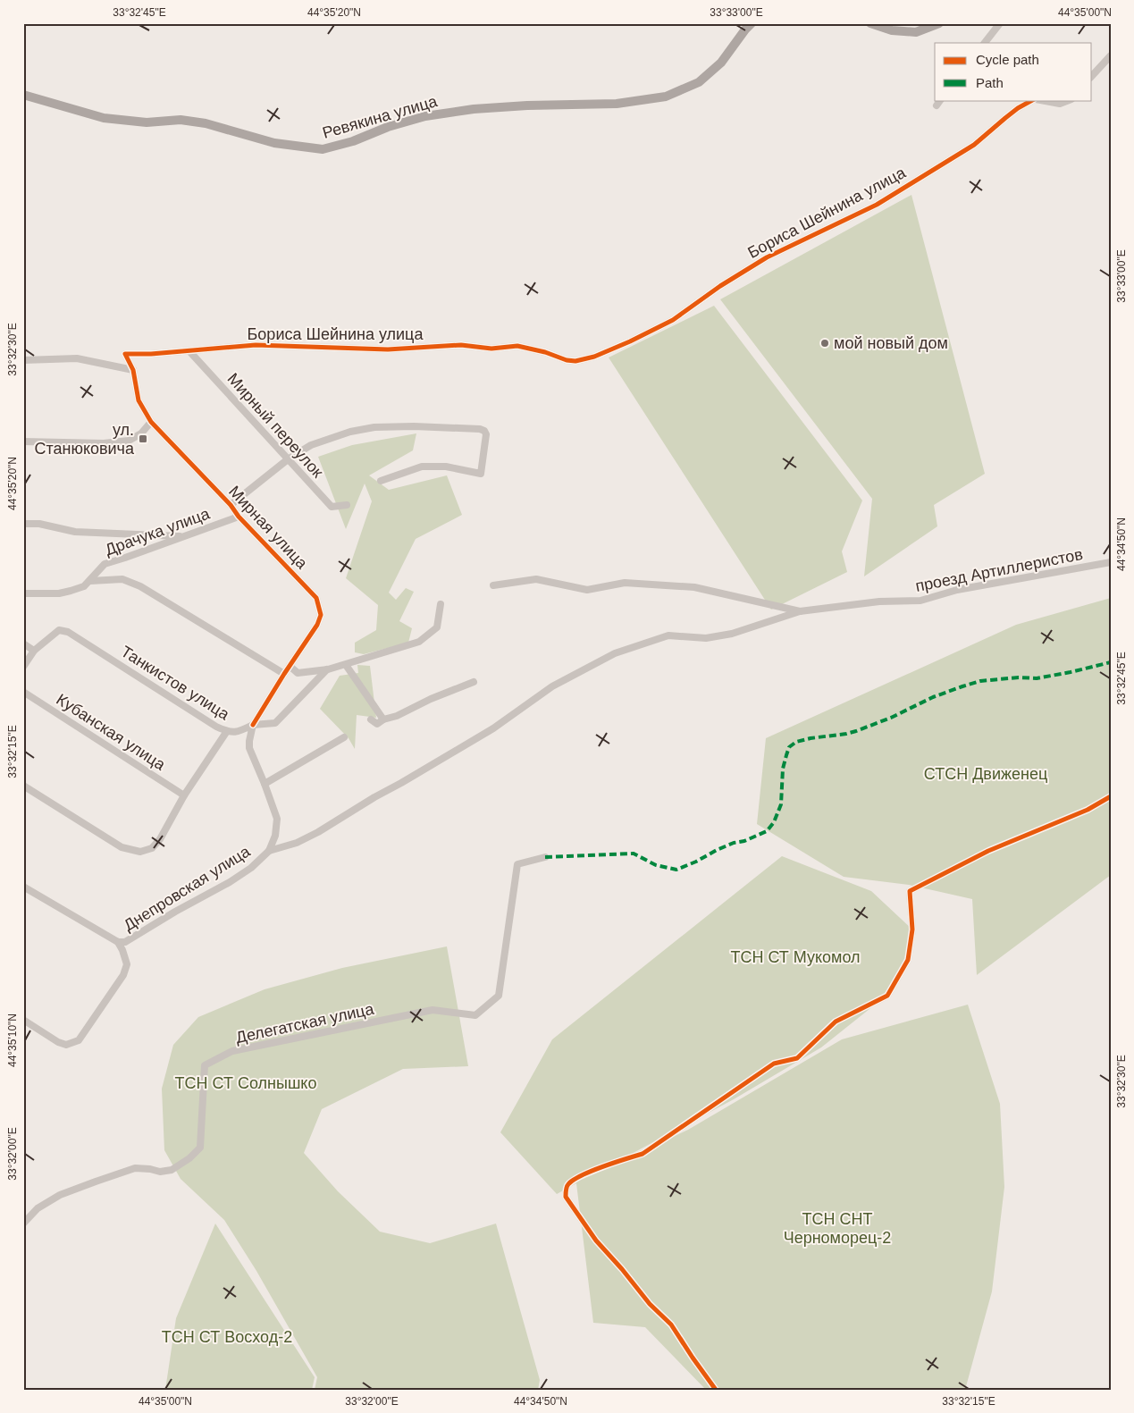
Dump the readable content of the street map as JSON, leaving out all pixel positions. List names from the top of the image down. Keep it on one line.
{"streets":{"main road":["Ревякина улица"],"street":["Бориса Шейнина улица","Мирный переулок","Мирная улица","Драчука улица","проезд Артиллеристов","Танкистов улица","Кубанская улица","Днепровская улица","Делегатская улица"]},"crossings":[["Бориса Шейнина улица","Мирный переулок"],["Бориса Шейнина улица","Мирная улица"],["Мирная улица","Драчука улица"],["Мирная улица","Танкистов улица"],["проезд Артиллеристов","Днепровская улица"]],"parks":["СТСН Движенец","ТСН СТ Мукомол","ТСН СТ Солнышко","ТСН СНТ Черноморец-2","ТСН СТ Восход-2"],"places":{"other":["мой новый дом"],"transit":["ул. Станюковича"]},"legend":["Cycle path","Path"],"coordinates":["33°32'45\"E","44°35'20\"N","33°33'00\"E","44°35'00\"N","33°32'30\"E","44°34'50\"N","33°32'15\"E","44°35'10\"N","33°32'00\"E"]}
